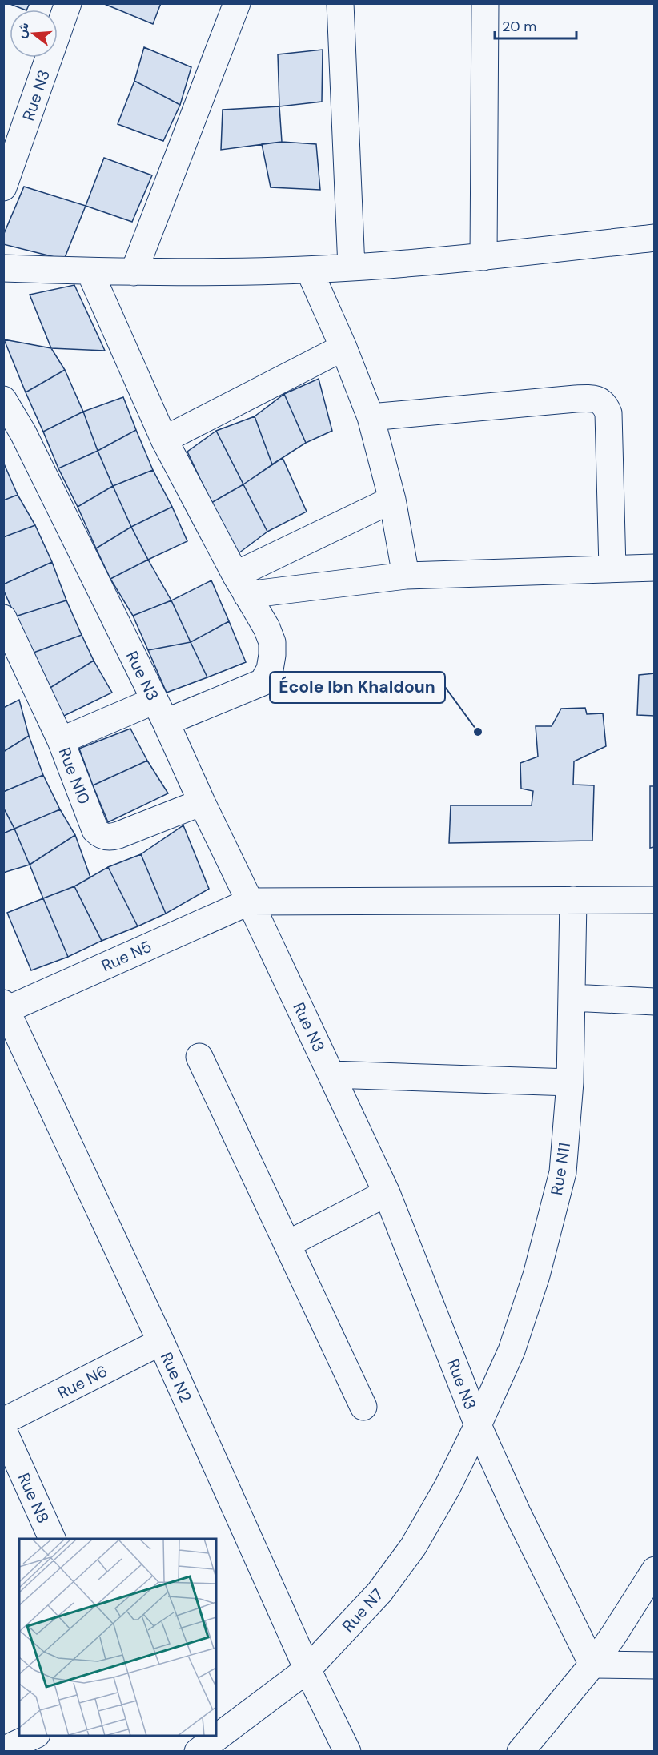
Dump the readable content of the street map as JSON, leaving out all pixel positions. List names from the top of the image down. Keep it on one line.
{"streets":{"street":["Rue N3","Rue N10","Rue N5","Rue N11","Rue N2","Rue N6","Rue N8","Rue N7"]},"crossings":[["Rue N3","Rue N10"],["Rue N3","Rue N5"],["Rue N3","Rue N11"],["Rue N3","Rue N7"],["Rue N5","Rue N2"],["Rue N11","Rue N7"],["Rue N2","Rue N6"],["Rue N2","Rue N7"]],"places":["École Ibn Khaldoun"],"scale_bar":"20 m","north":"left"}
